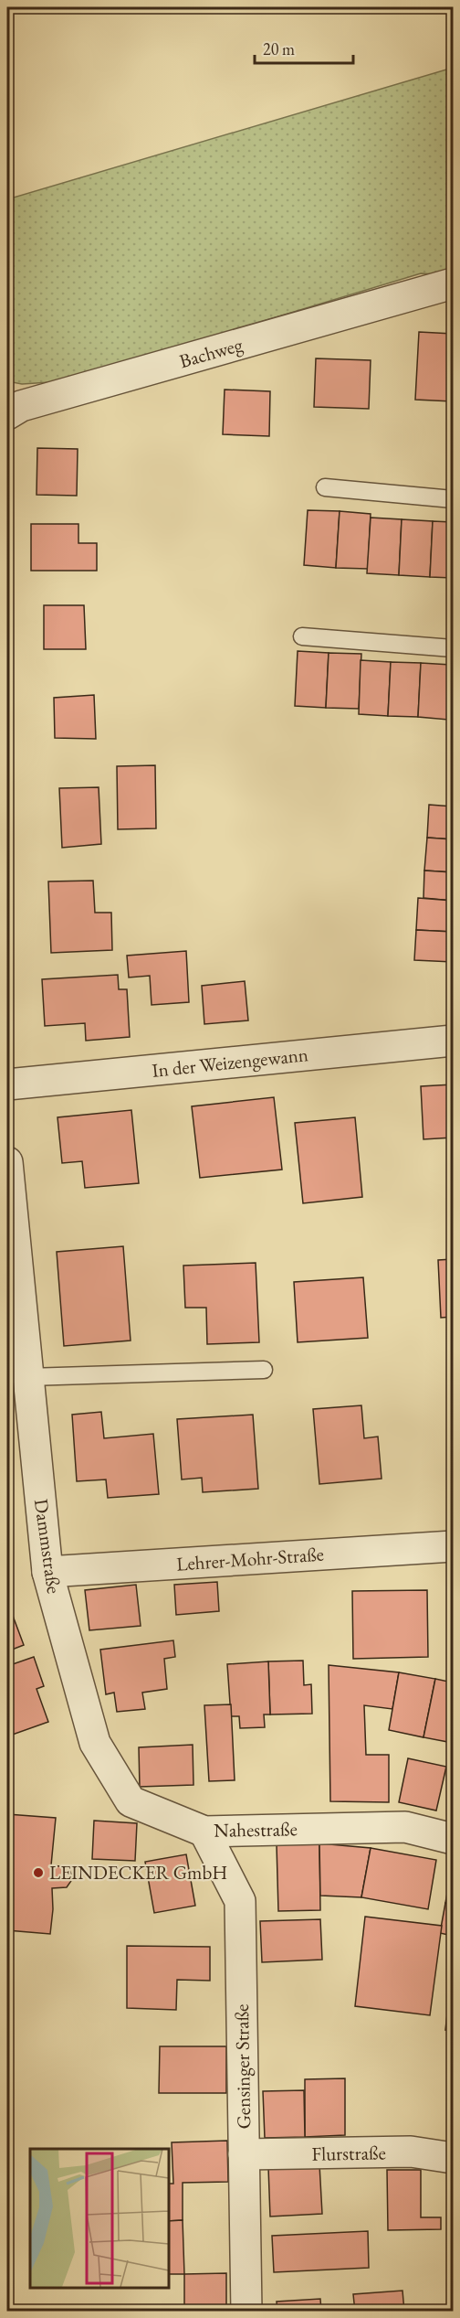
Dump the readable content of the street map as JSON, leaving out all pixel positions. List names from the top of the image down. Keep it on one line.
{"streets":{"street":["Bachweg","In der Weizengewann","Dammstraße","Lehrer-Mohr-Straße","Nahestraße","Gensinger Straße","Flurstraße"]},"crossings":[["Dammstraße","Lehrer-Mohr-Straße"],["Dammstraße","Nahestraße"],["Nahestraße","Gensinger Straße"],["Gensinger Straße","Flurstraße"]],"places":["LEINDECKER GmbH"],"scale_bar":"20 m"}
